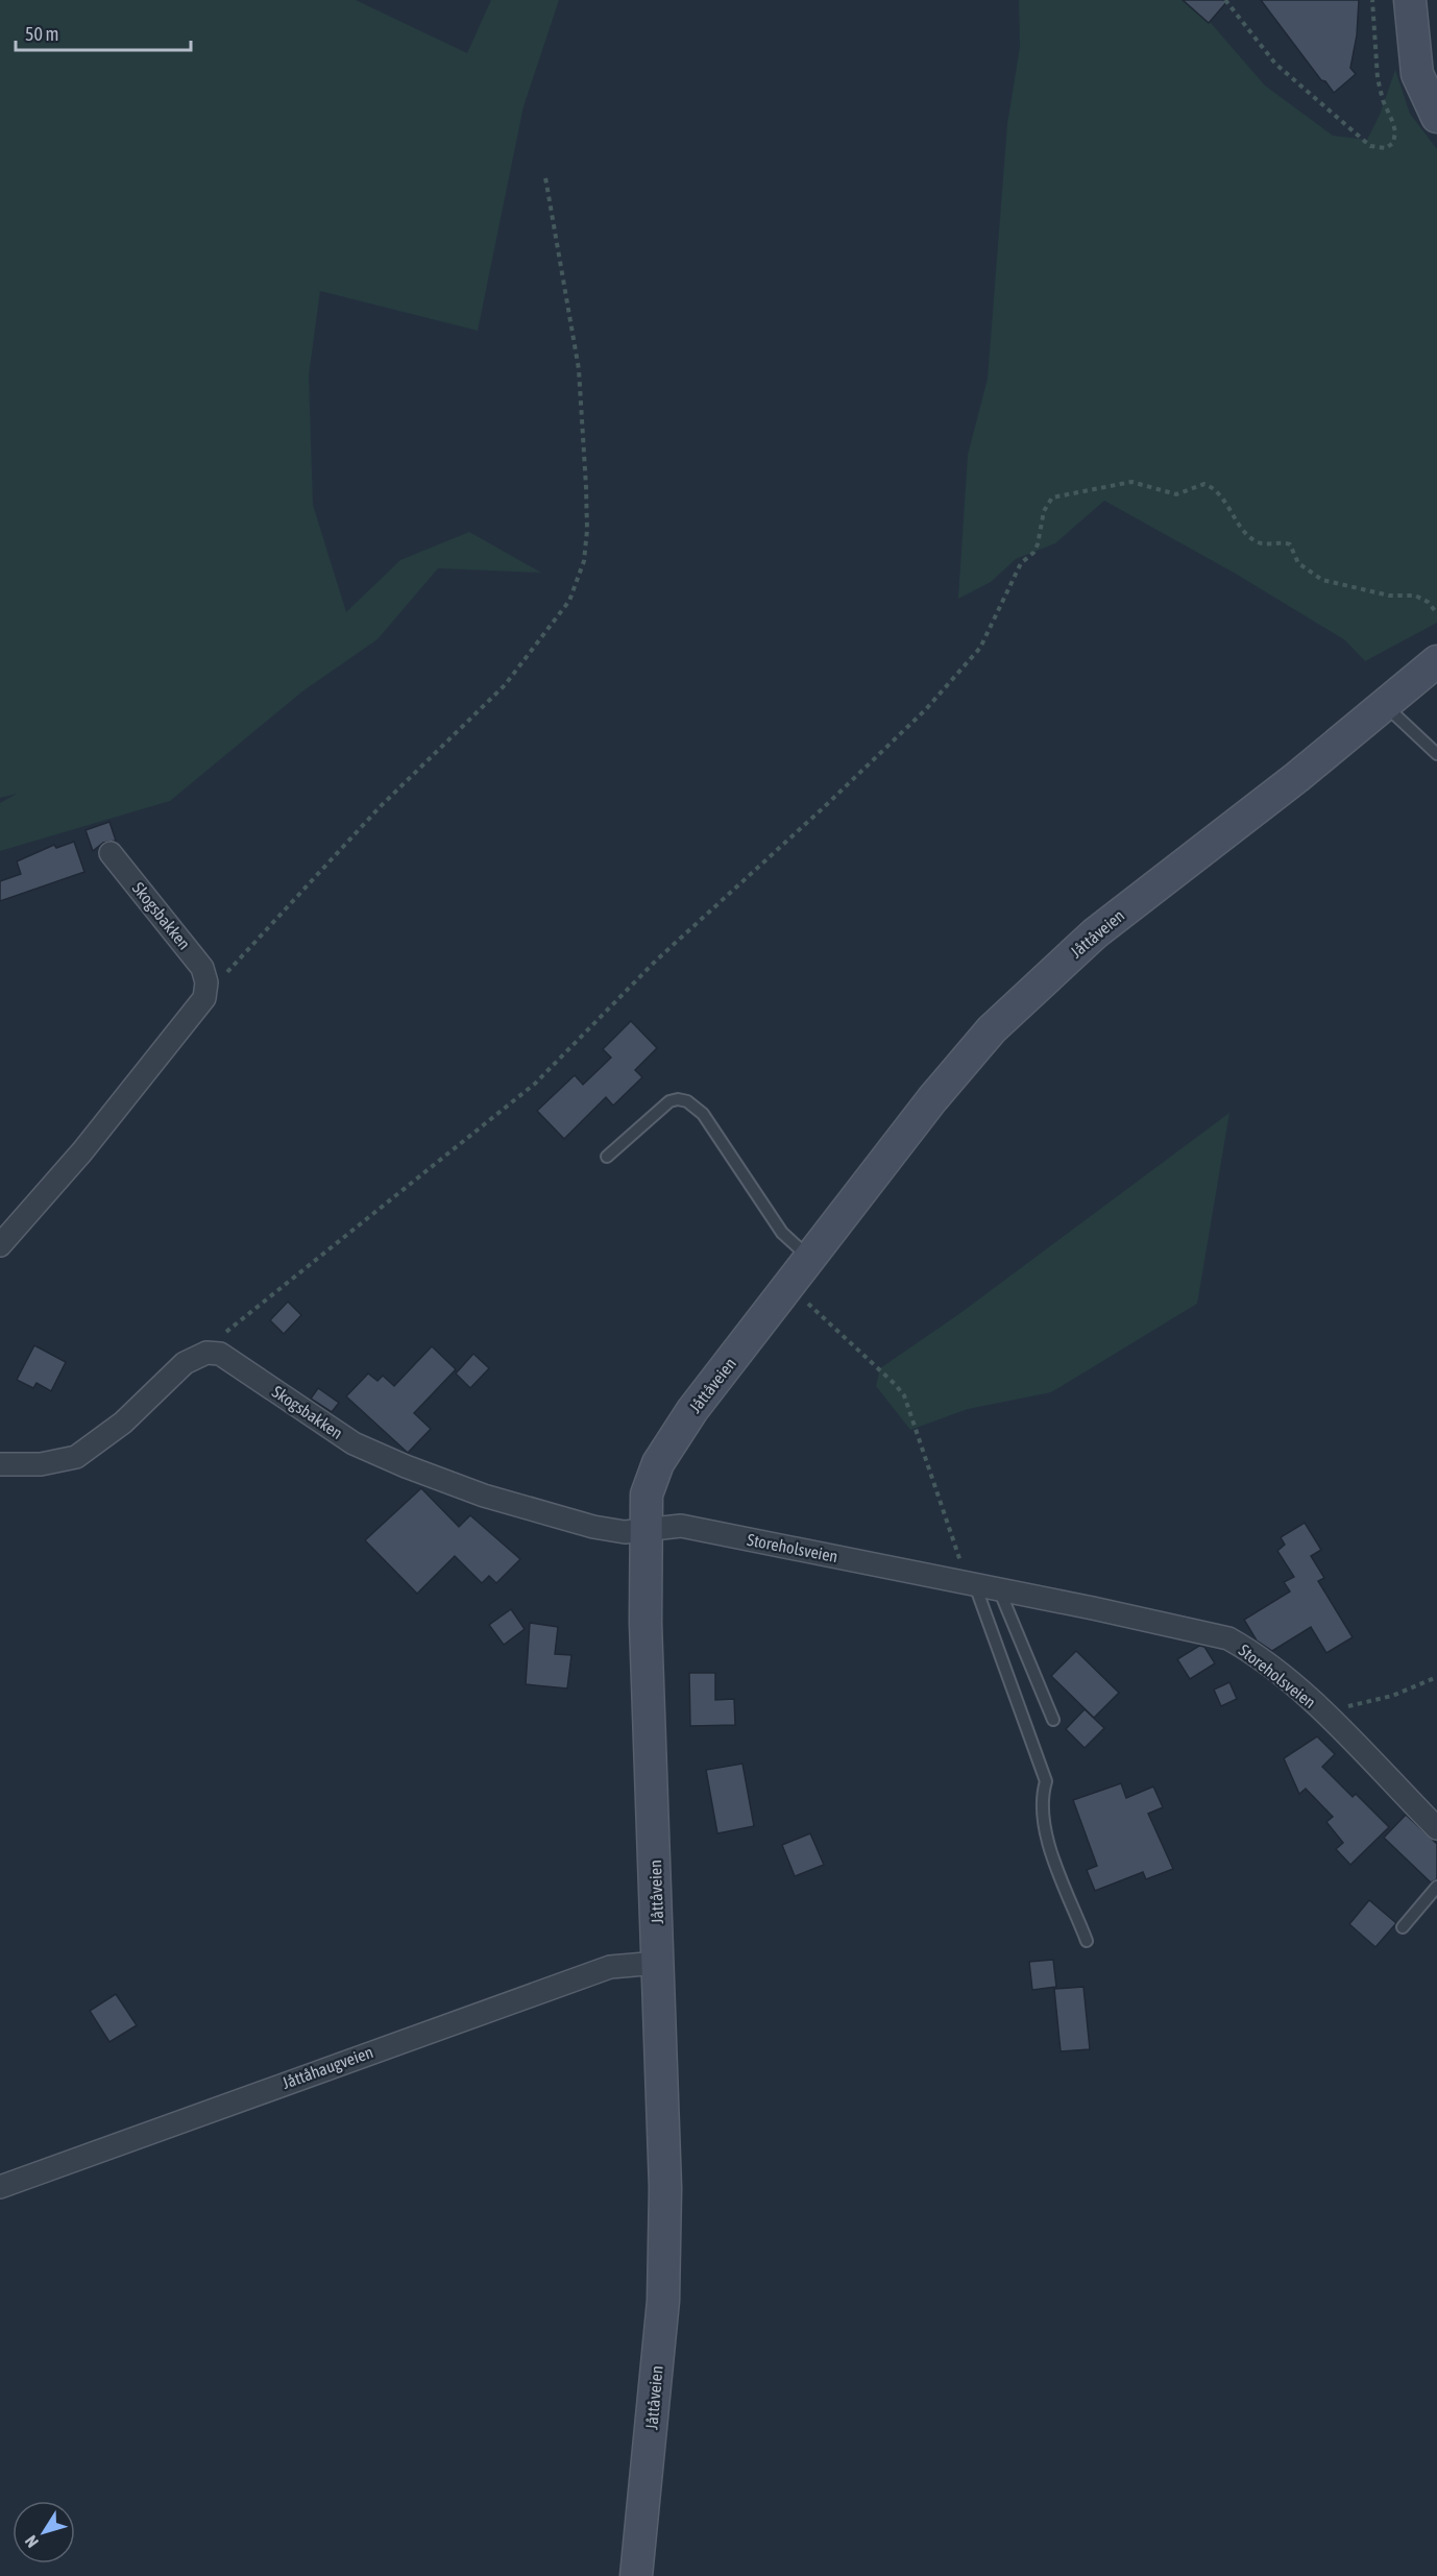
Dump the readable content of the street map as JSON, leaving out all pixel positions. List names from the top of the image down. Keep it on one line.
{"streets":{"main road":["Jåttåveien"],"street":["Skogsbakken","Storeholsveien","Jåttåhaugveien"]},"crossings":[["Skogsbakken","Jåttåveien"],["Skogsbakken","Storeholsveien"],["Jåttåveien","Storeholsveien"],["Jåttåveien","Jåttåhaugveien"]],"scale_bar":"50 m","north":"bottom left"}
